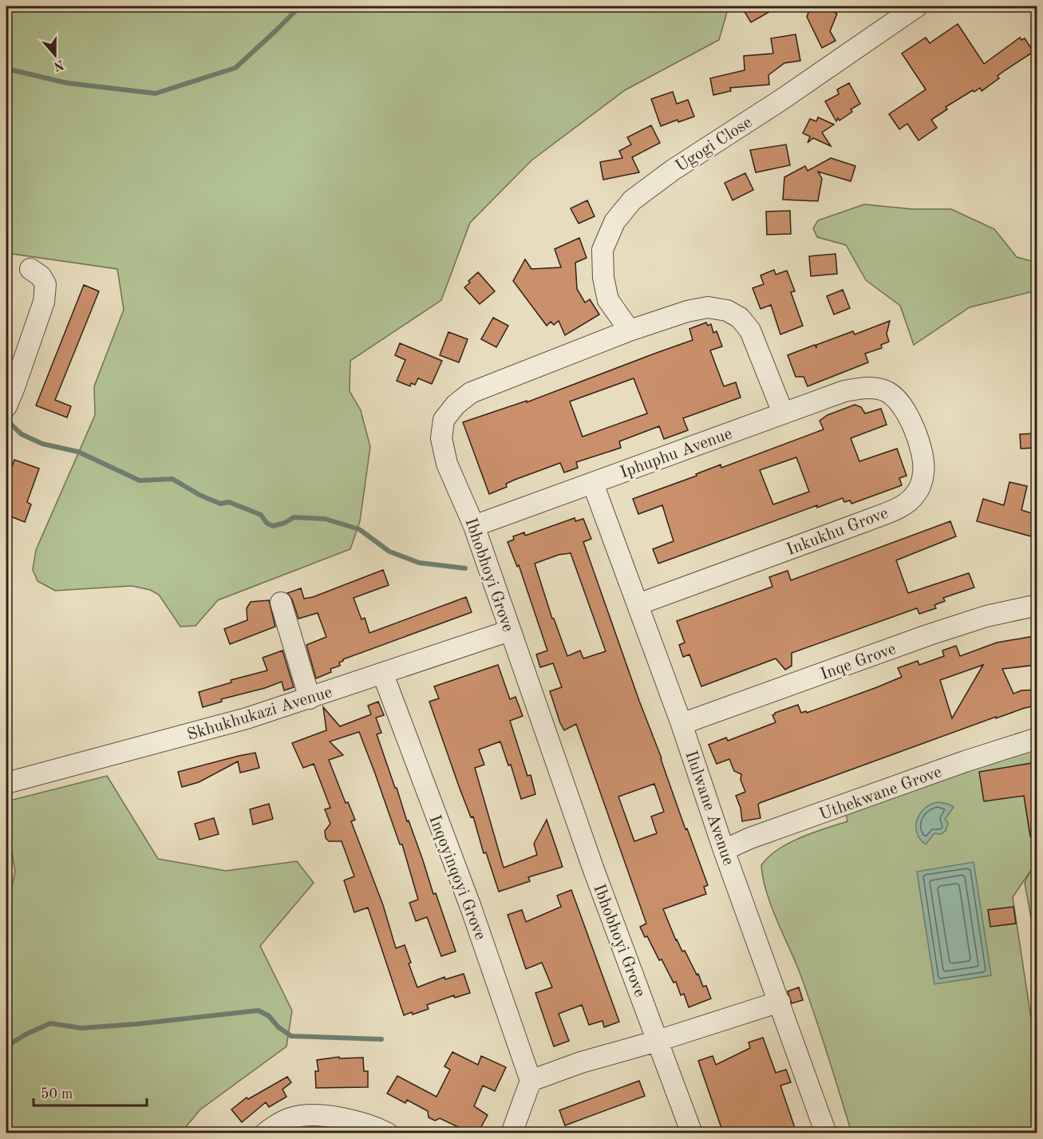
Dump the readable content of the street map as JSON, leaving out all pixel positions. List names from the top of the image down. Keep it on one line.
{"streets":{"street":["Ugogi Close","Iphuphu Avenue","Inkukhu Grove","Ibhobhoyi Grove","Inqe Grove","Skhukhukazi Avenue","Uthekwane Grove","Ilulwane Avenue","Inqoyinqoyi Grove"]},"crossings":[["Ugogi Close","Ibhobhoyi Grove"],["Iphuphu Avenue","Inkukhu Grove"],["Iphuphu Avenue","Ibhobhoyi Grove"],["Iphuphu Avenue","Ilulwane Avenue"],["Inkukhu Grove","Ilulwane Avenue"],["Ibhobhoyi Grove","Skhukhukazi Avenue"],["Inqe Grove","Ilulwane Avenue"],["Skhukhukazi Avenue","Inqoyinqoyi Grove"],["Uthekwane Grove","Ilulwane Avenue"]],"scale_bar":"50 m","north":"bottom"}
